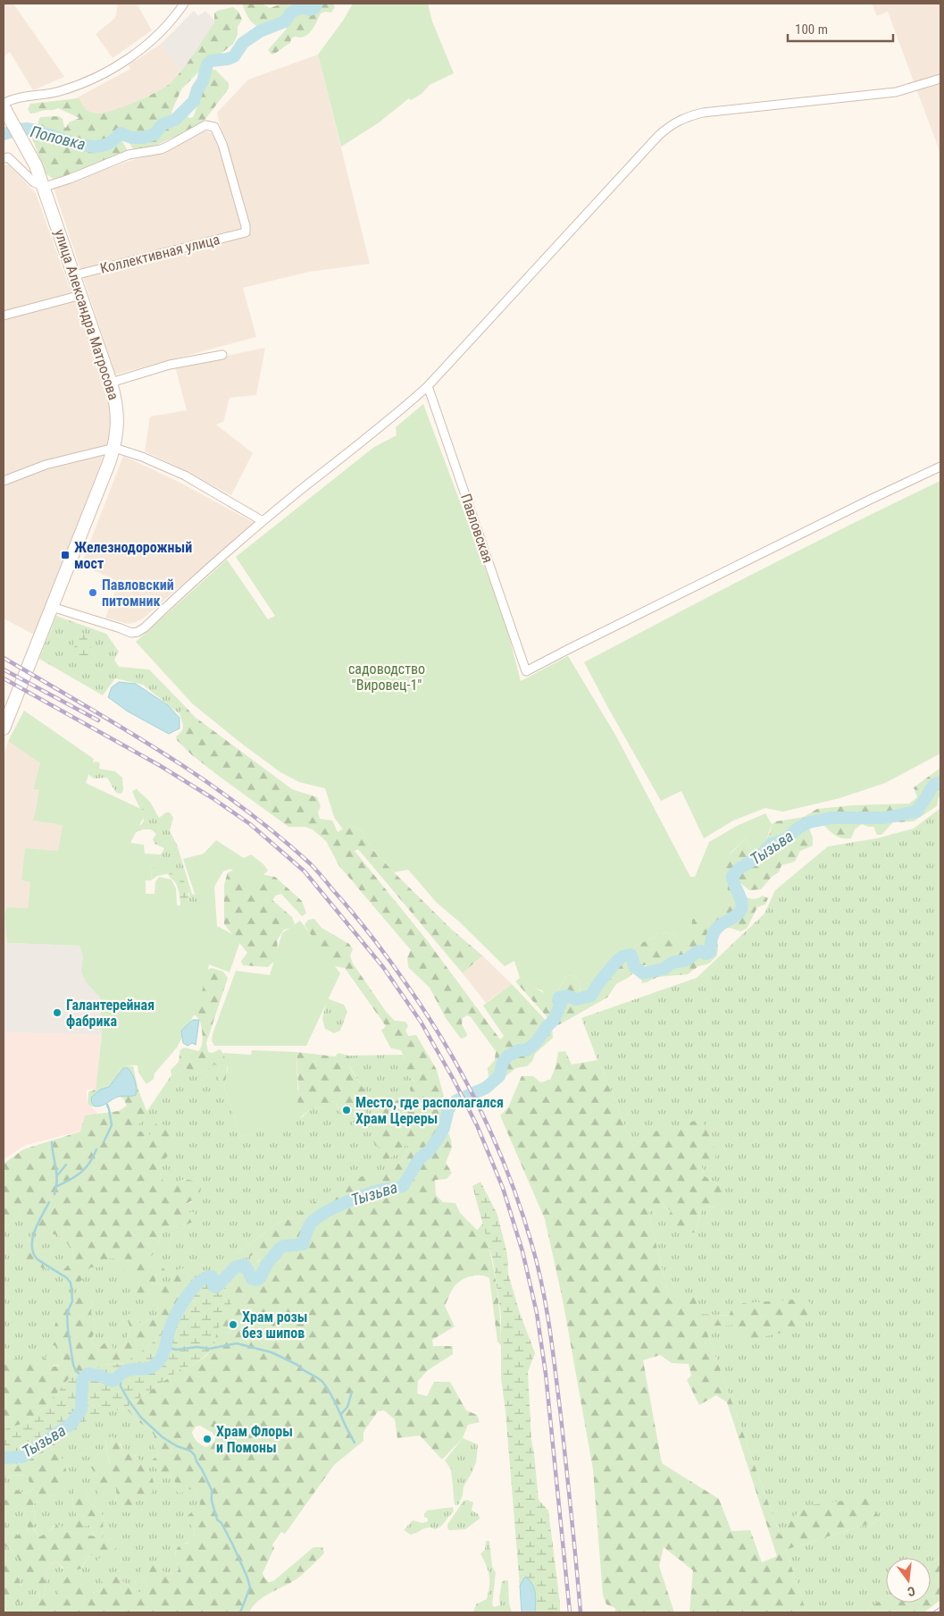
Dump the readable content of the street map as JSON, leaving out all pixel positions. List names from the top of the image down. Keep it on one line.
{"streets":{"main road":["улица Александра Матросова"],"street":["Коллективная улица","Павловская"]},"crossings":[["Коллективная улица","улица Александра Матросова"]],"water":["Поповка","Тызьва"],"parks":["садоводство \"Вировец-1\""],"places":{"transit":["Железнодорожный мост"],"other":["Павловский питомник","Галантерейная фабрика","Место, где располагался Храм Цереры","Храм розы без шипов","Храм Флоры и Помоны"]},"scale_bar":"100 m","north":"bottom"}
